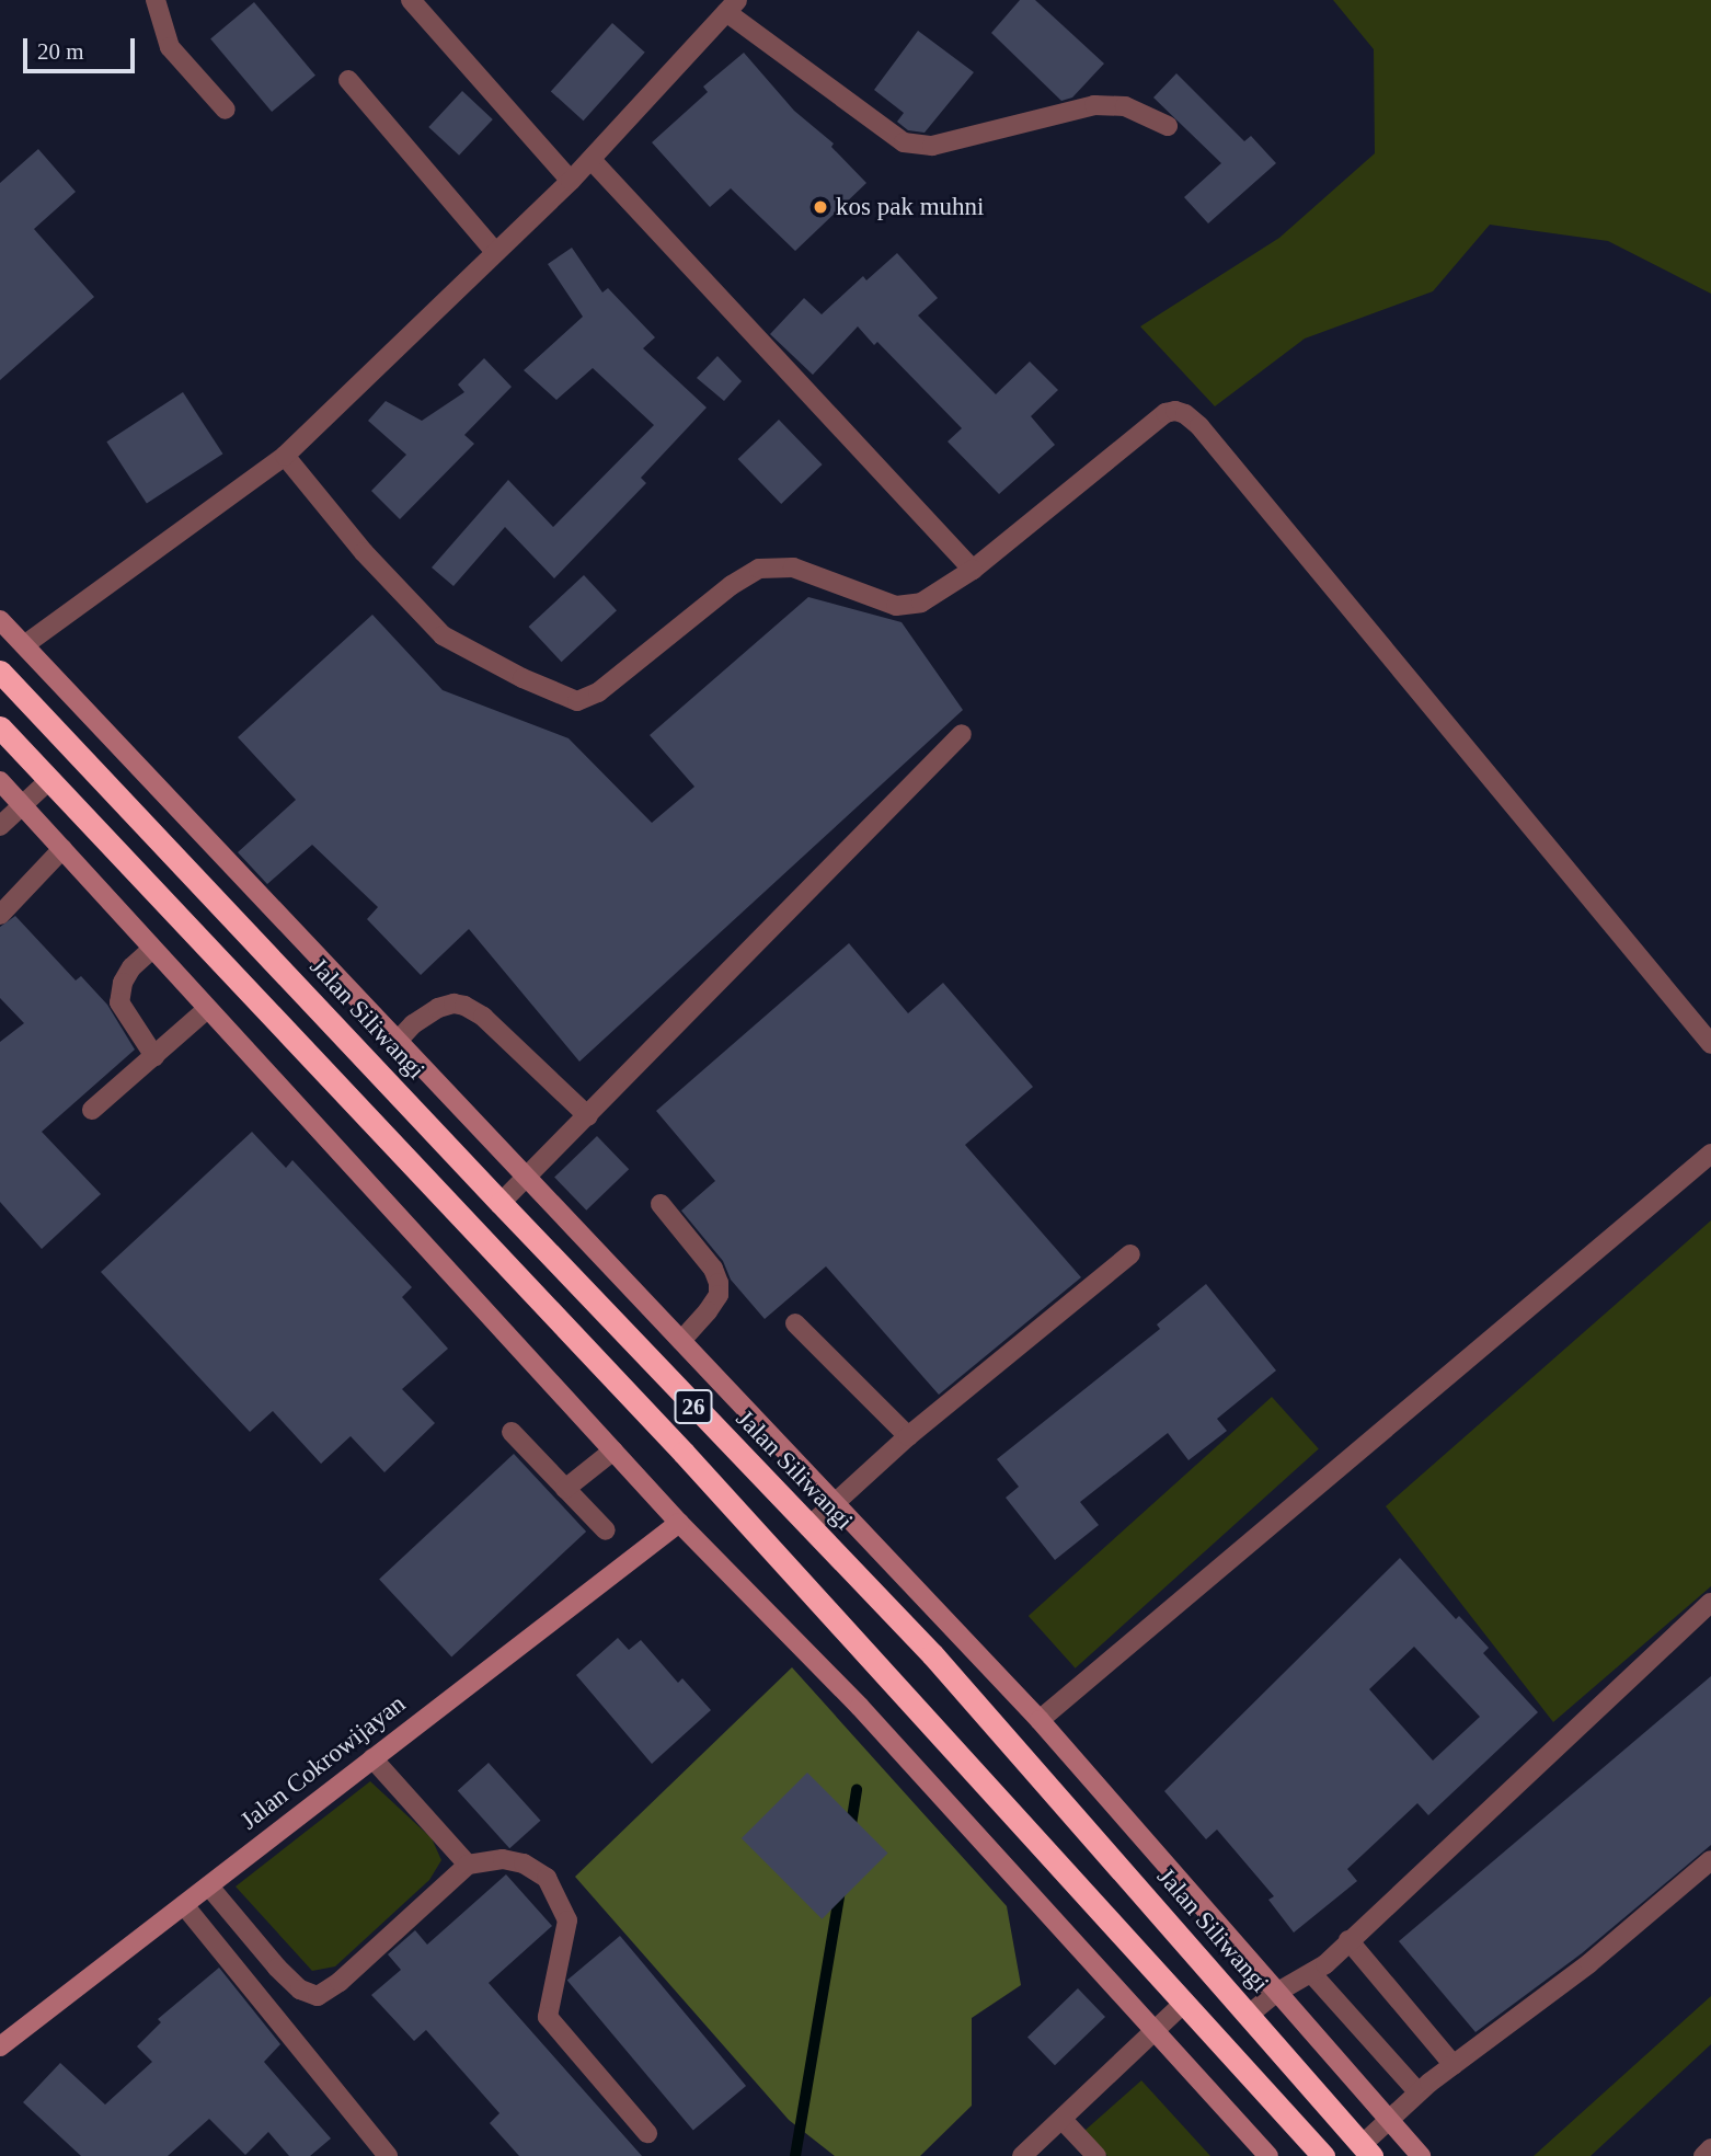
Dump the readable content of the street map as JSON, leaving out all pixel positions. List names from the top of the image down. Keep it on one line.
{"streets":{"highway":["Jalan Siliwangi","26"],"street":["Jalan Cokrowijayan"]},"places":["kos pak muhni"],"scale_bar":"20 m"}
